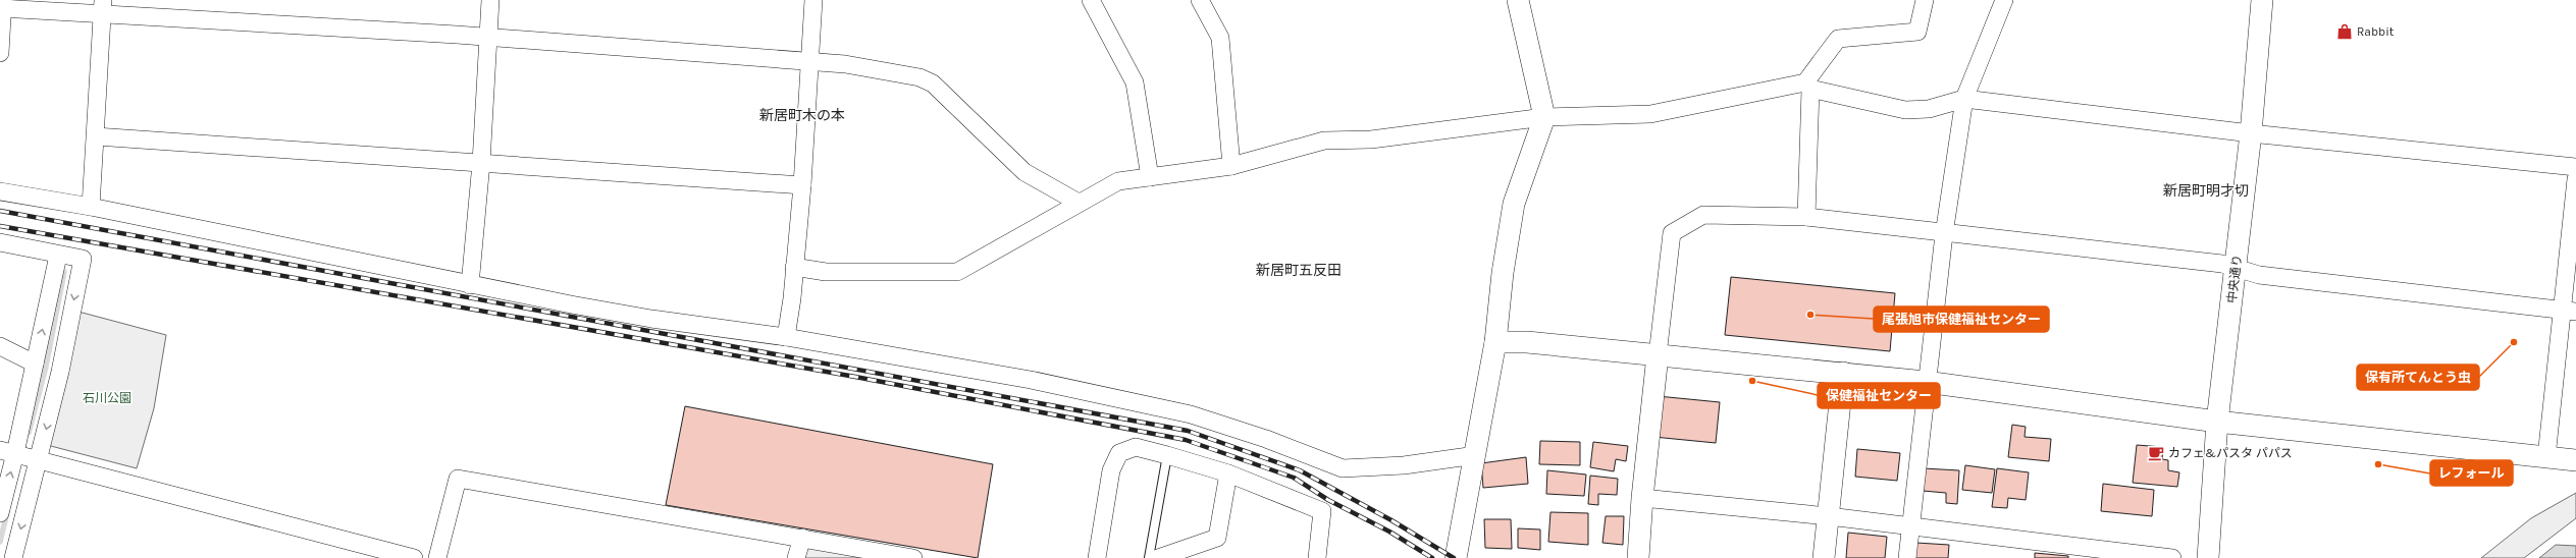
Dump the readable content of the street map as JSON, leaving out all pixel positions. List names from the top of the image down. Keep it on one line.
{"streets":{"street":["中央通り"]},"districts":["新居町木の本","新居町明才切","新居町五反田"],"parks":["石川公園"],"places":{"shop":["Rabbit"],"other":["尾張旭市保健福祉センター","保有所てんとう虫","保健福祉センター","レフォール"],"cafe":["カフェ&パスタ パパス"]}}
